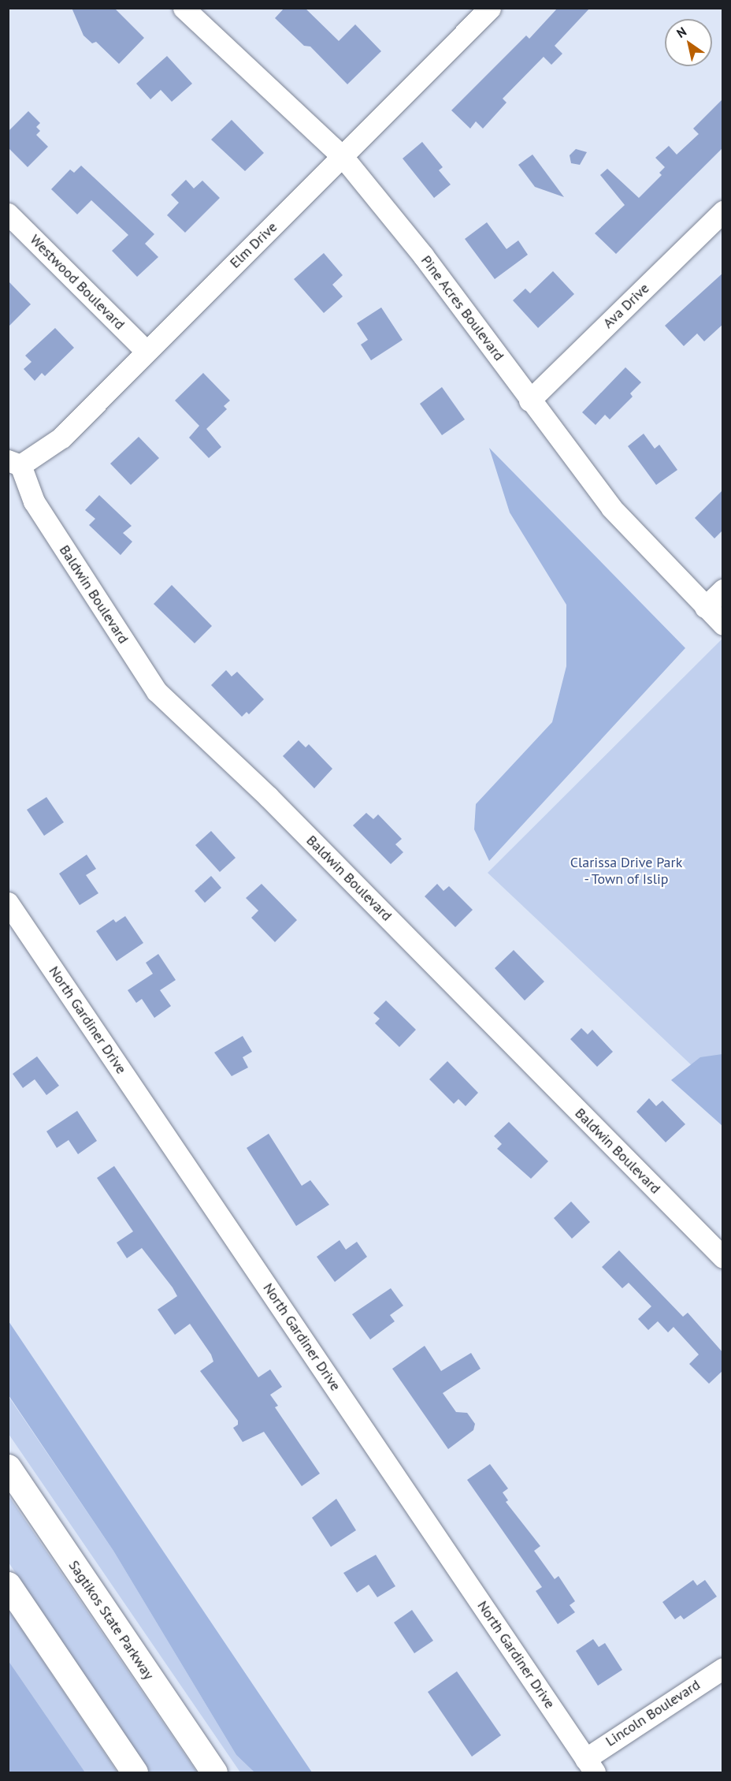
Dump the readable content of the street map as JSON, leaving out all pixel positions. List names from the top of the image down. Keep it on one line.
{"streets":{"highway":["Sagtikos State Parkway"],"street":["Elm Drive","Westwood Boulevard","Ava Drive","Pine Acres Boulevard","Baldwin Boulevard","North Gardiner Drive","Lincoln Boulevard"]},"crossings":[["Elm Drive","Westwood Boulevard"],["Elm Drive","Pine Acres Boulevard"],["Elm Drive","Baldwin Boulevard"],["Ava Drive","Pine Acres Boulevard"],["North Gardiner Drive","Lincoln Boulevard"]],"parks":["Clarissa Drive Park - Town of Islip"],"north":"top left"}
